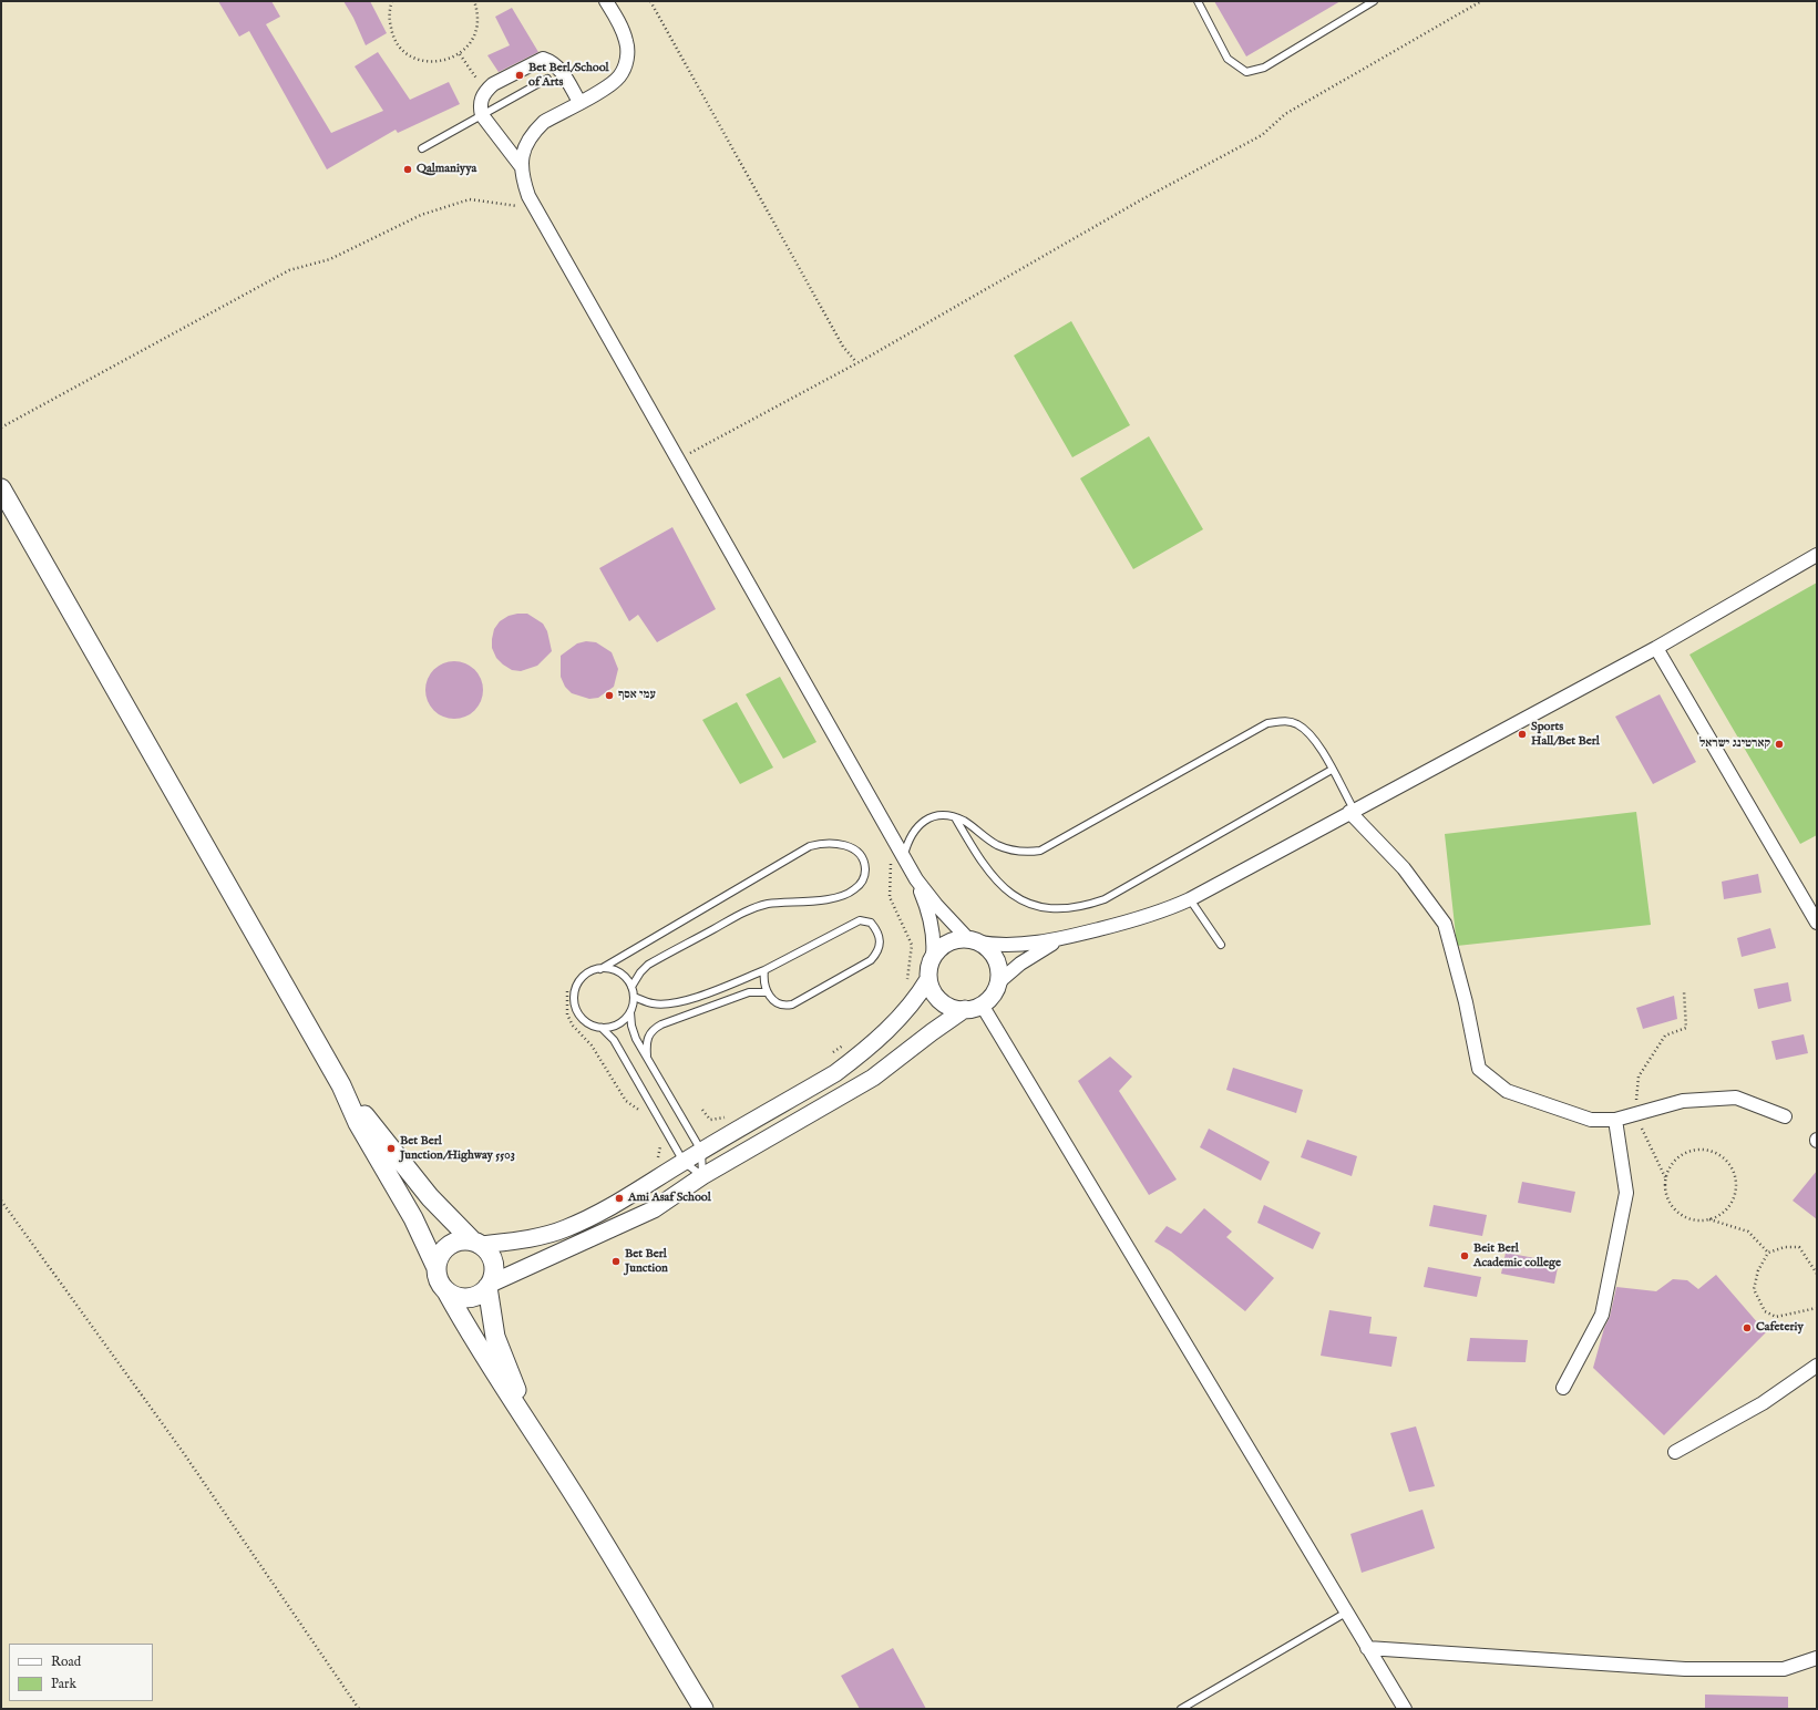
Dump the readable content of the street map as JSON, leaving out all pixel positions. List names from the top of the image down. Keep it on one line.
{"places":["Bet Berl/School of Arts","Qalmaniyya","עמי אסף","Sports Hall/Bet Berl","קארטינג ישראל","Bet Berl Junction/Highway 5503","Ami Asaf School","Beit Berl Academic college","Bet Berl Junction","Cafeteriy"],"legend":["Road","Park"]}
